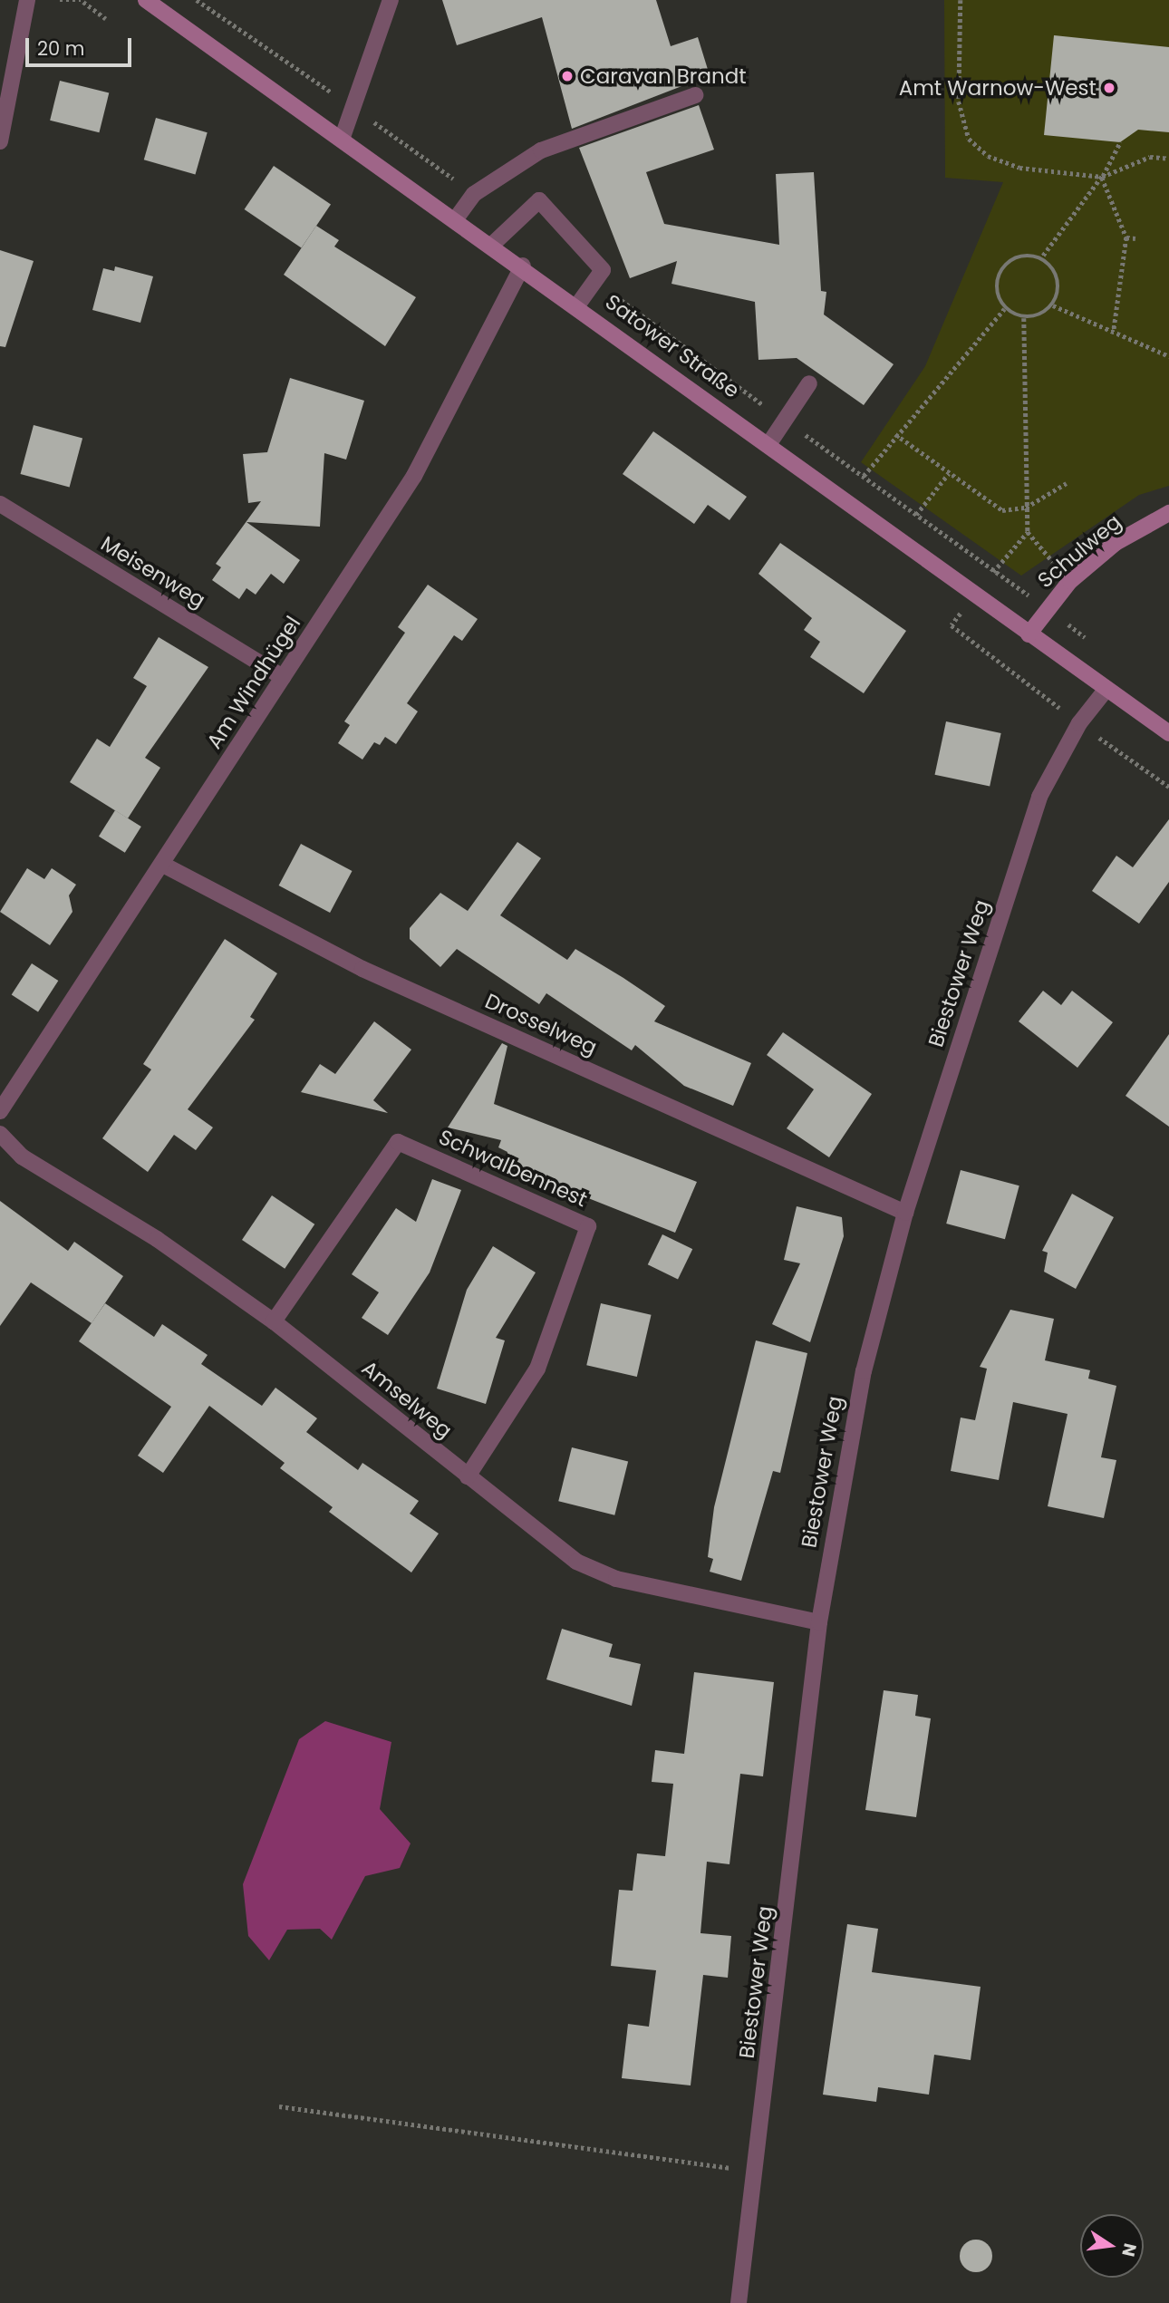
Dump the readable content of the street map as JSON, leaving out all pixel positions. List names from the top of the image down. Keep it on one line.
{"streets":{"main road":["Satower Straße","Schulweg"],"street":["Meisenweg","Am Windhügel","Biestower Weg","Drosselweg","Schwalbennest","Amselweg"]},"crossings":[["Satower Straße","Schulweg"],["Satower Straße","Am Windhügel"],["Satower Straße","Biestower Weg"],["Meisenweg","Am Windhügel"],["Am Windhügel","Drosselweg"],["Biestower Weg","Drosselweg"],["Biestower Weg","Amselweg"],["Schwalbennest","Amselweg"]],"places":["Caravan Brandt","Amt Warnow-West"],"scale_bar":"20 m","north":"right"}
